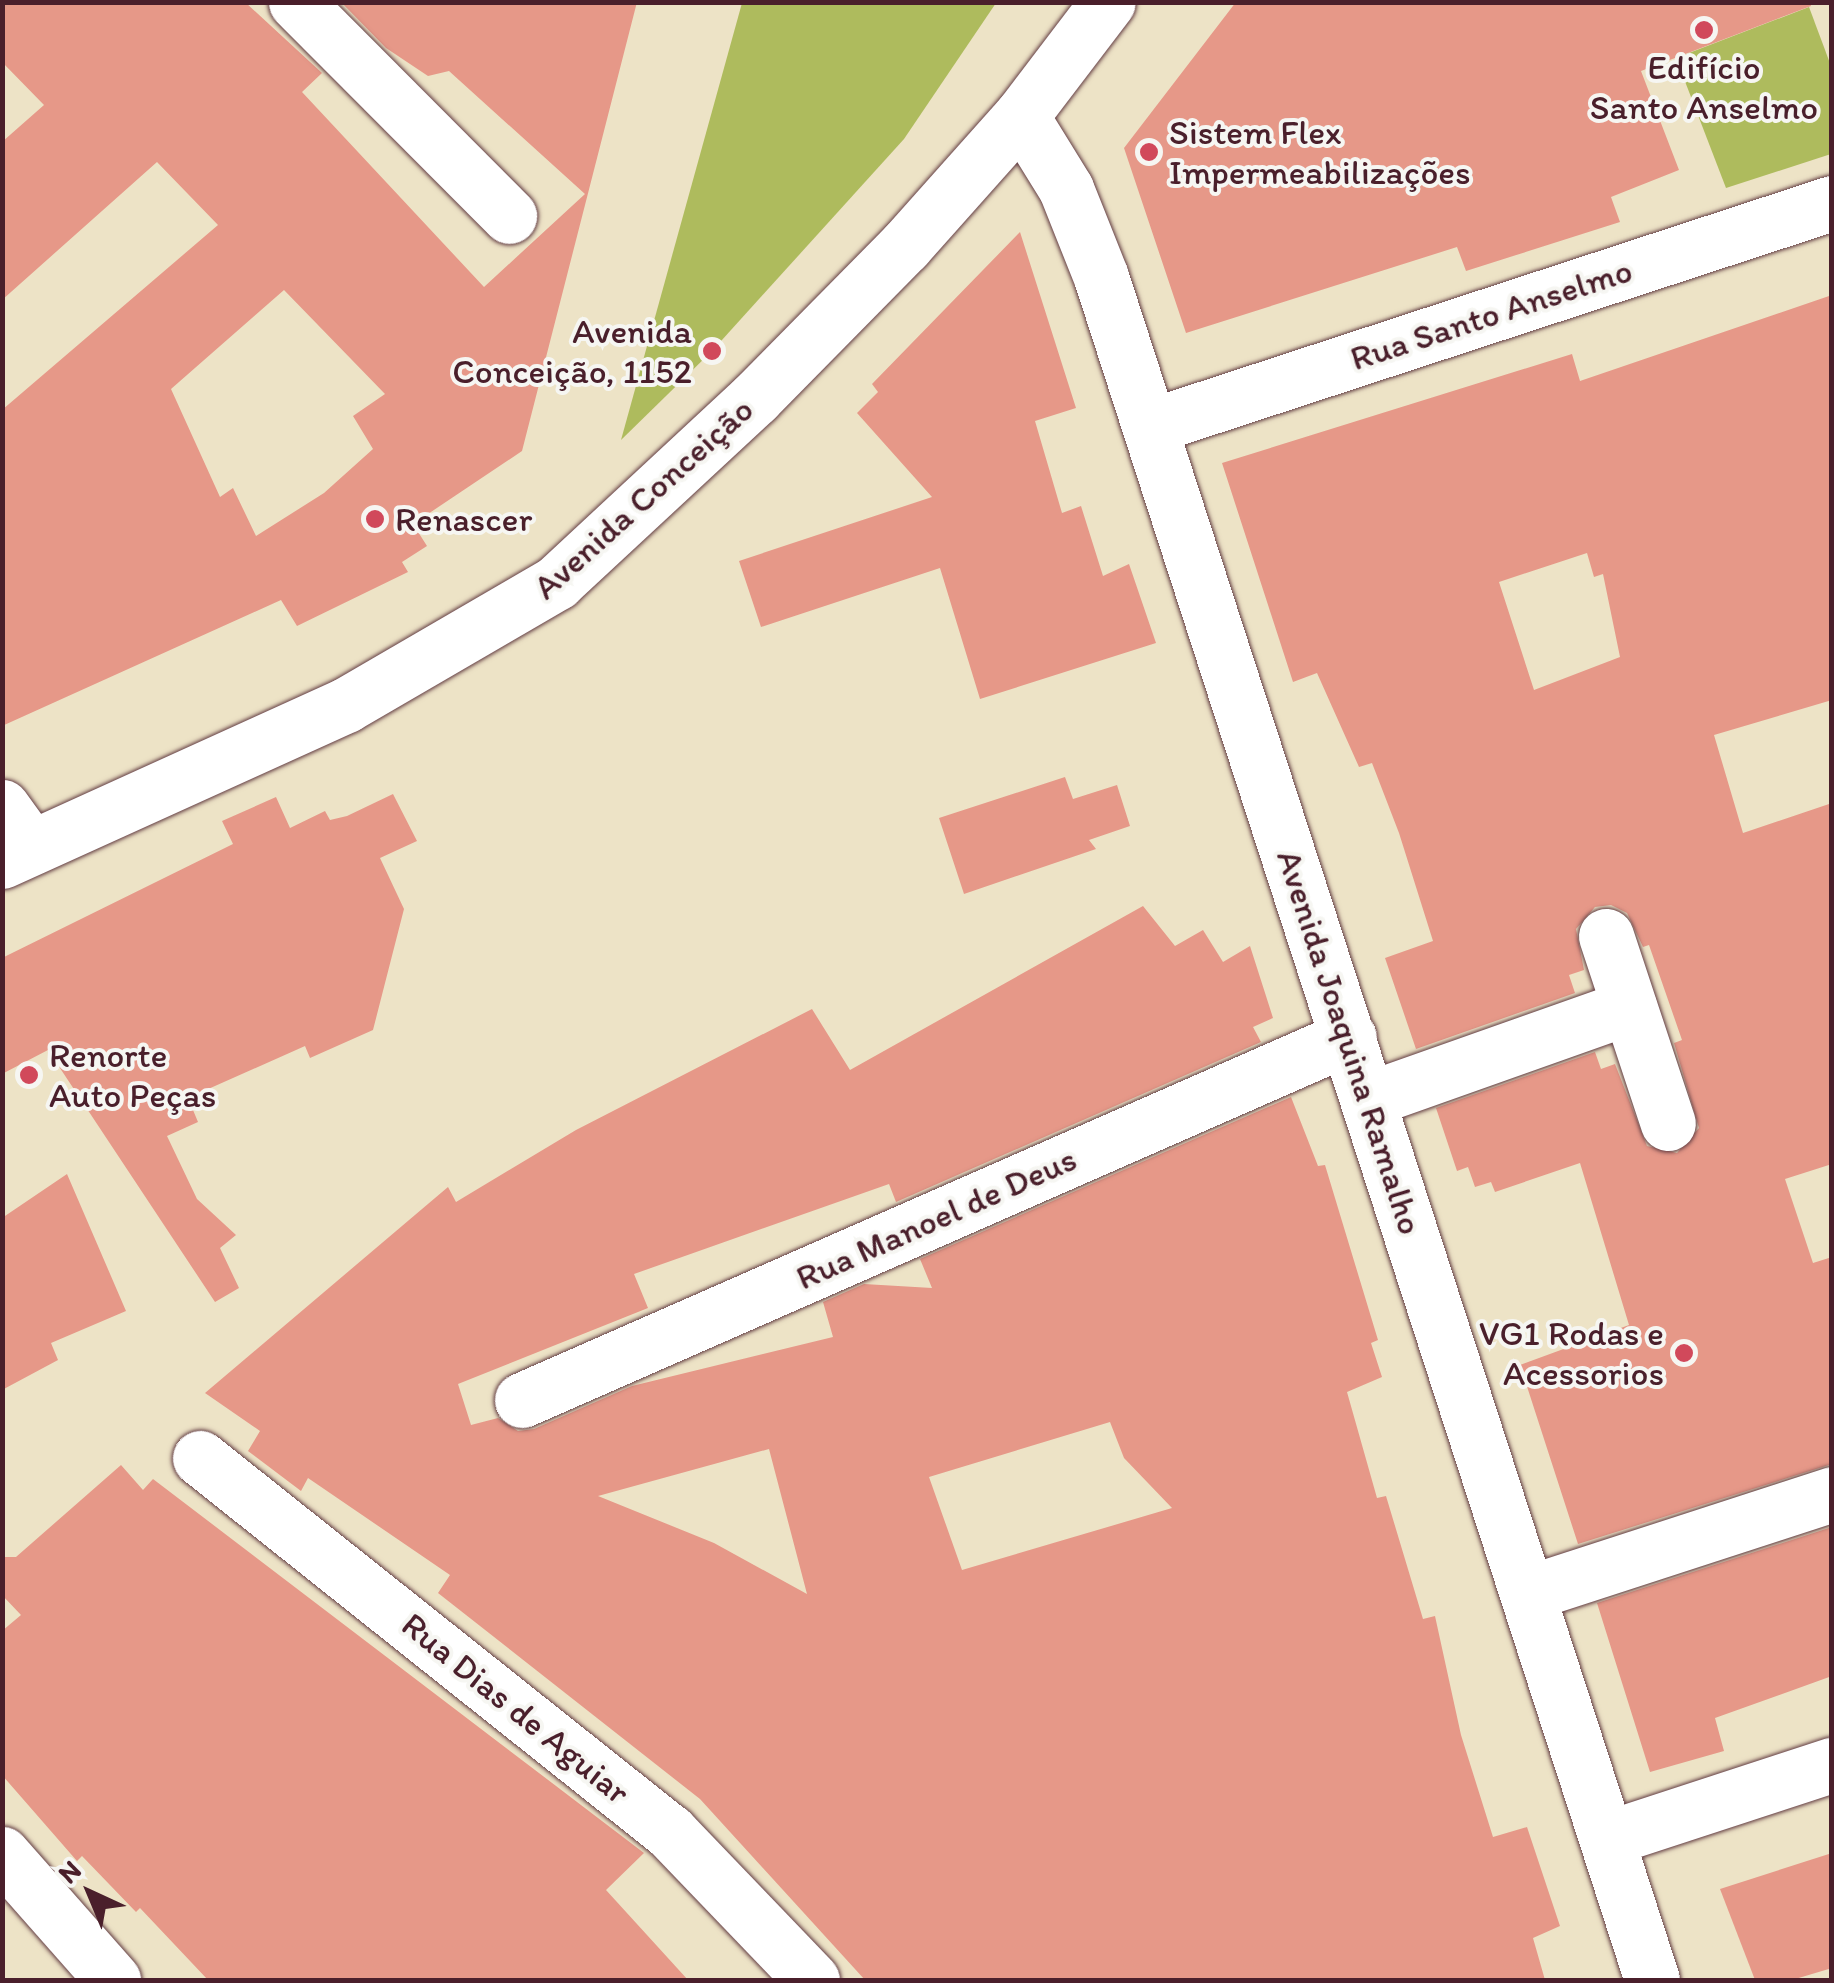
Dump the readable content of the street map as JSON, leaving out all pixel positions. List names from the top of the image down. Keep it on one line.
{"streets":{"street":["Rua Santo Anselmo","Avenida Conceição","Avenida Joaquina Ramalho","Rua Manoel de Deus","Rua Dias de Aguiar"]},"crossings":[["Rua Santo Anselmo","Avenida Joaquina Ramalho"],["Avenida Conceição","Avenida Joaquina Ramalho"],["Avenida Joaquina Ramalho","Rua Manoel de Deus"]],"places":["Edifício Santo Anselmo","Sistem Flex Impermeabilizações","Avenida Conceição, 1152","Renascer","Renorte Auto Peças","VG1 Rodas e Acessorios"],"north":"top left"}
